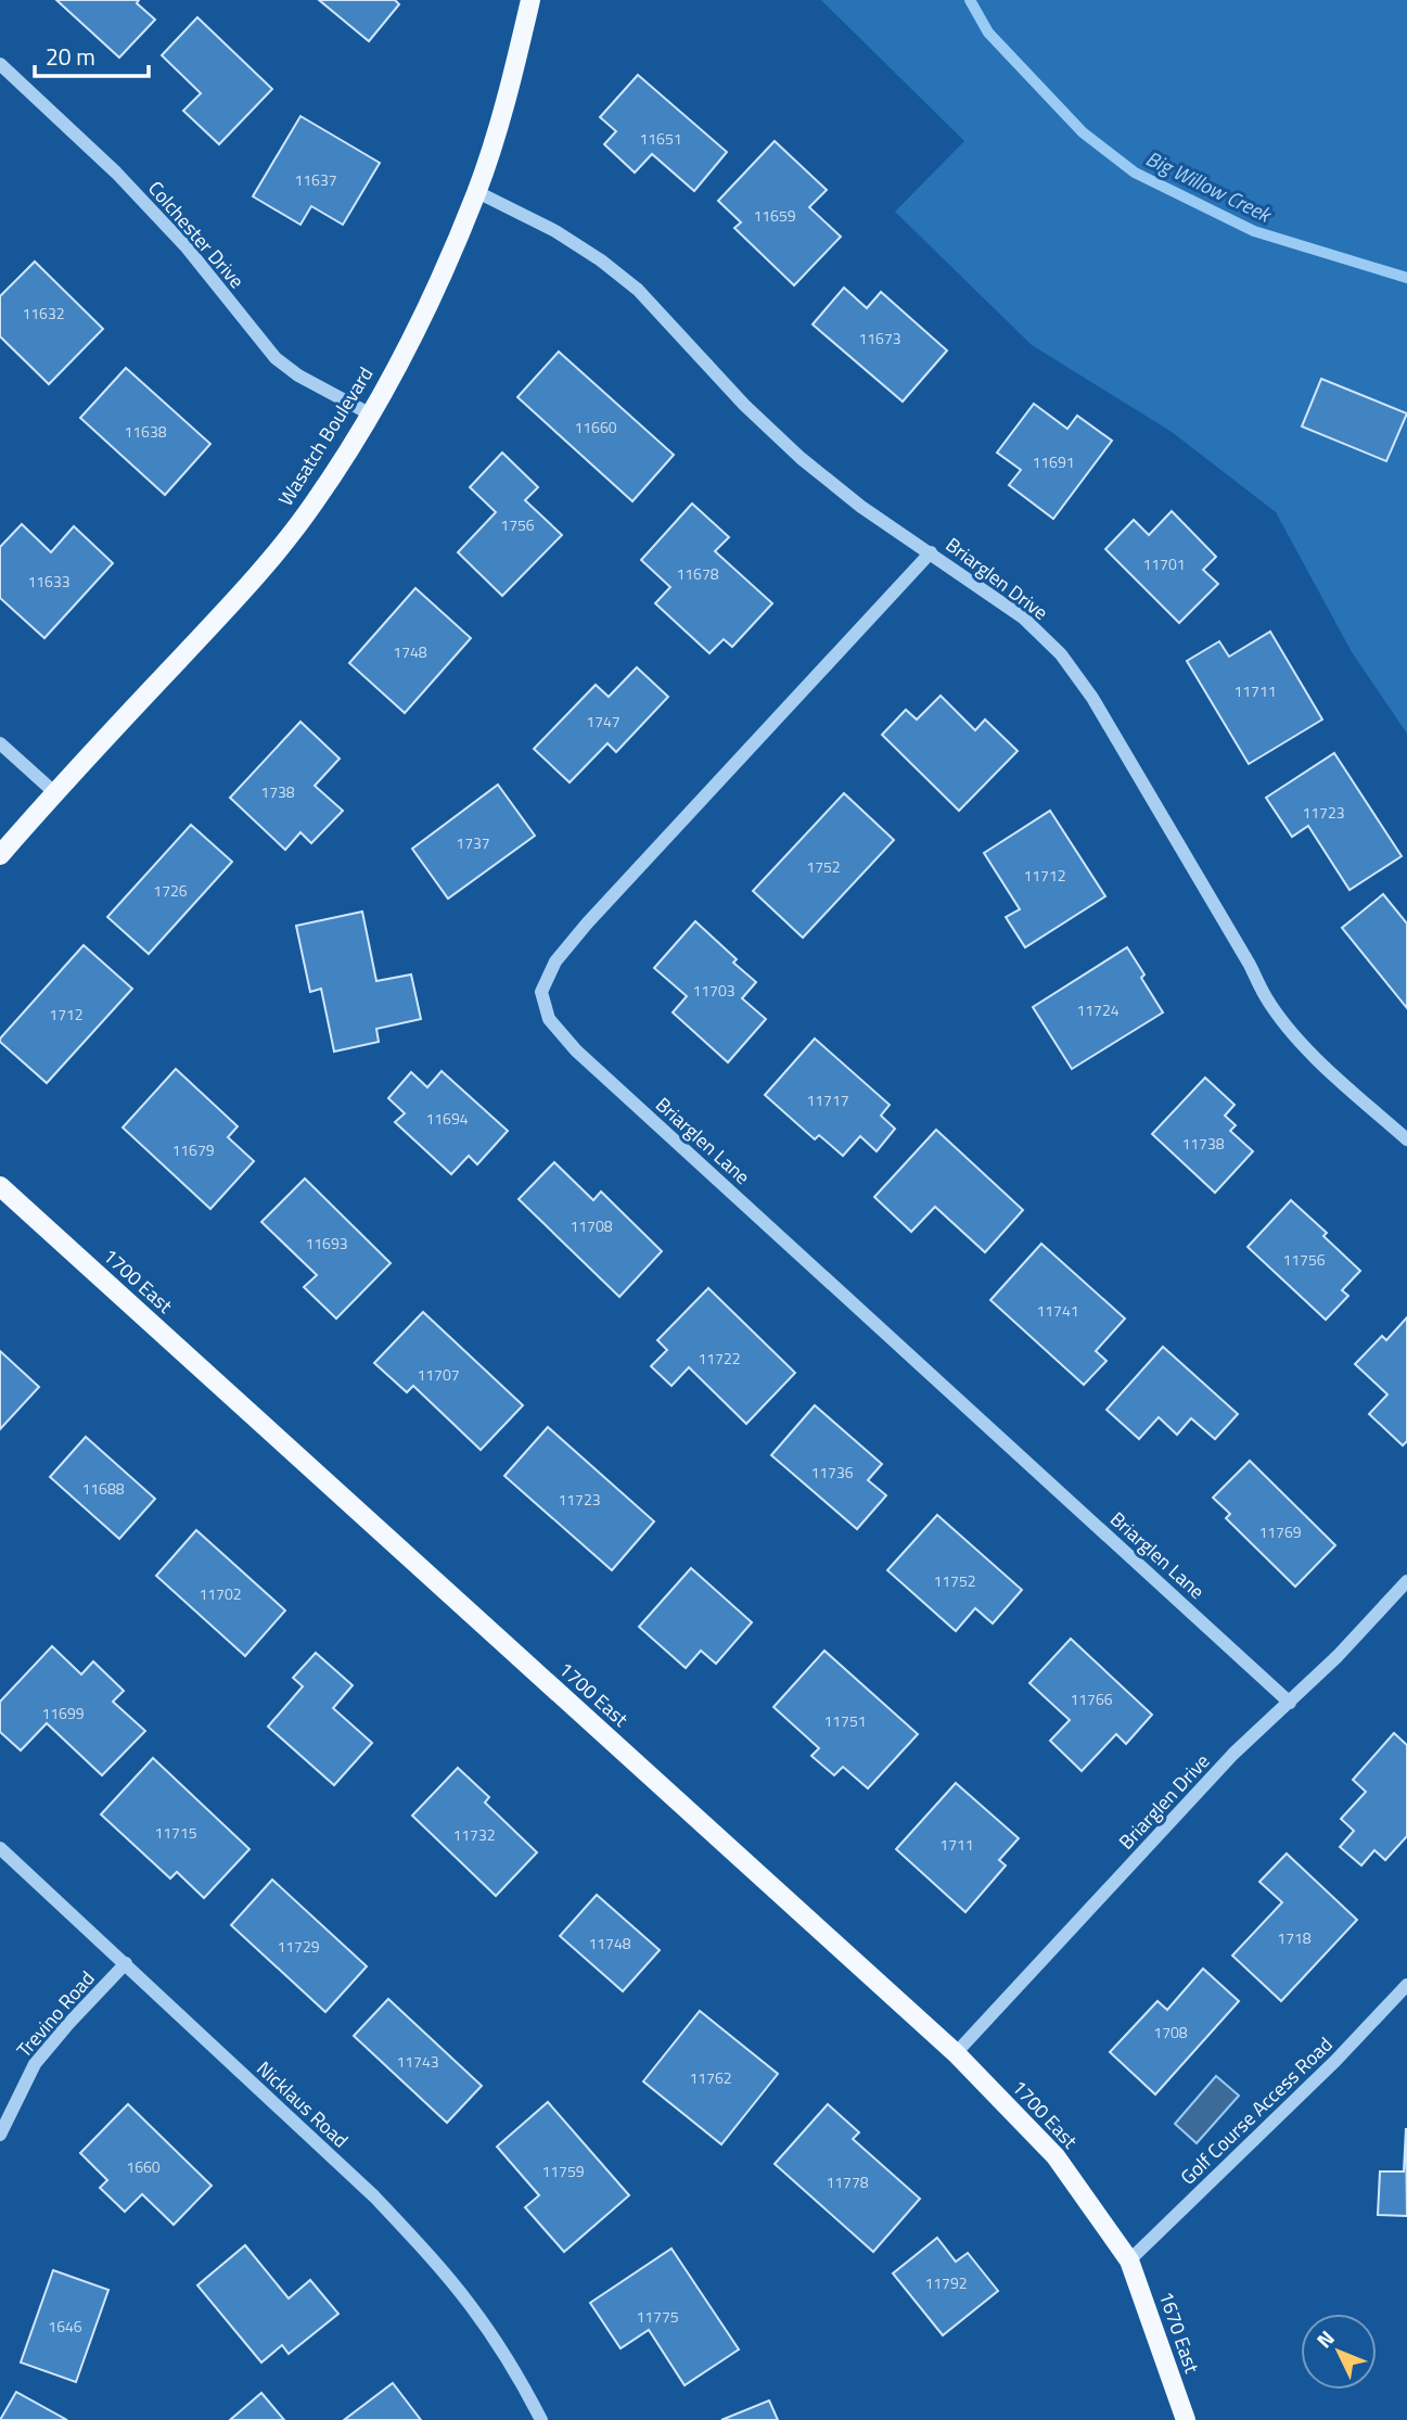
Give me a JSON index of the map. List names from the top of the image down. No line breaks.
{"streets":{"main road":["Wasatch Boulevard","1700 East","1670 East"],"street":["Colchester Drive","Briarglen Drive","Briarglen Lane","Trevino Road","Nicklaus Road","Golf Course Access Road"]},"crossings":[["Colchester Drive","Wasatch Boulevard"],["Wasatch Boulevard","Briarglen Drive"],["Briarglen Drive","Briarglen Lane"],["Briarglen Drive","1700 East"],["1700 East","Golf Course Access Road"],["1700 East","1670 East"],["Trevino Road","Nicklaus Road"],["Golf Course Access Road","1670 East"]],"water":["Big Willow Creek"],"house_numbers":["11651","11637","11659","11632","11673","11660","11638","11691","1756","11701","11678","11633","1748","11711","1747","1738","11723","1737","1752","11712","1726","11703","11724","1712","11717","11694","11738","11679","11708","11693","11756","11741","11722","11707","11736","11688","11723","11769","11752","11702","11766","11699","11751","11715","11732","1711","1718","11748","11729","1708","11743","11762","1660","11759","11778","11792","11775","1646"],"scale_bar":"20 m","north":"top left"}
